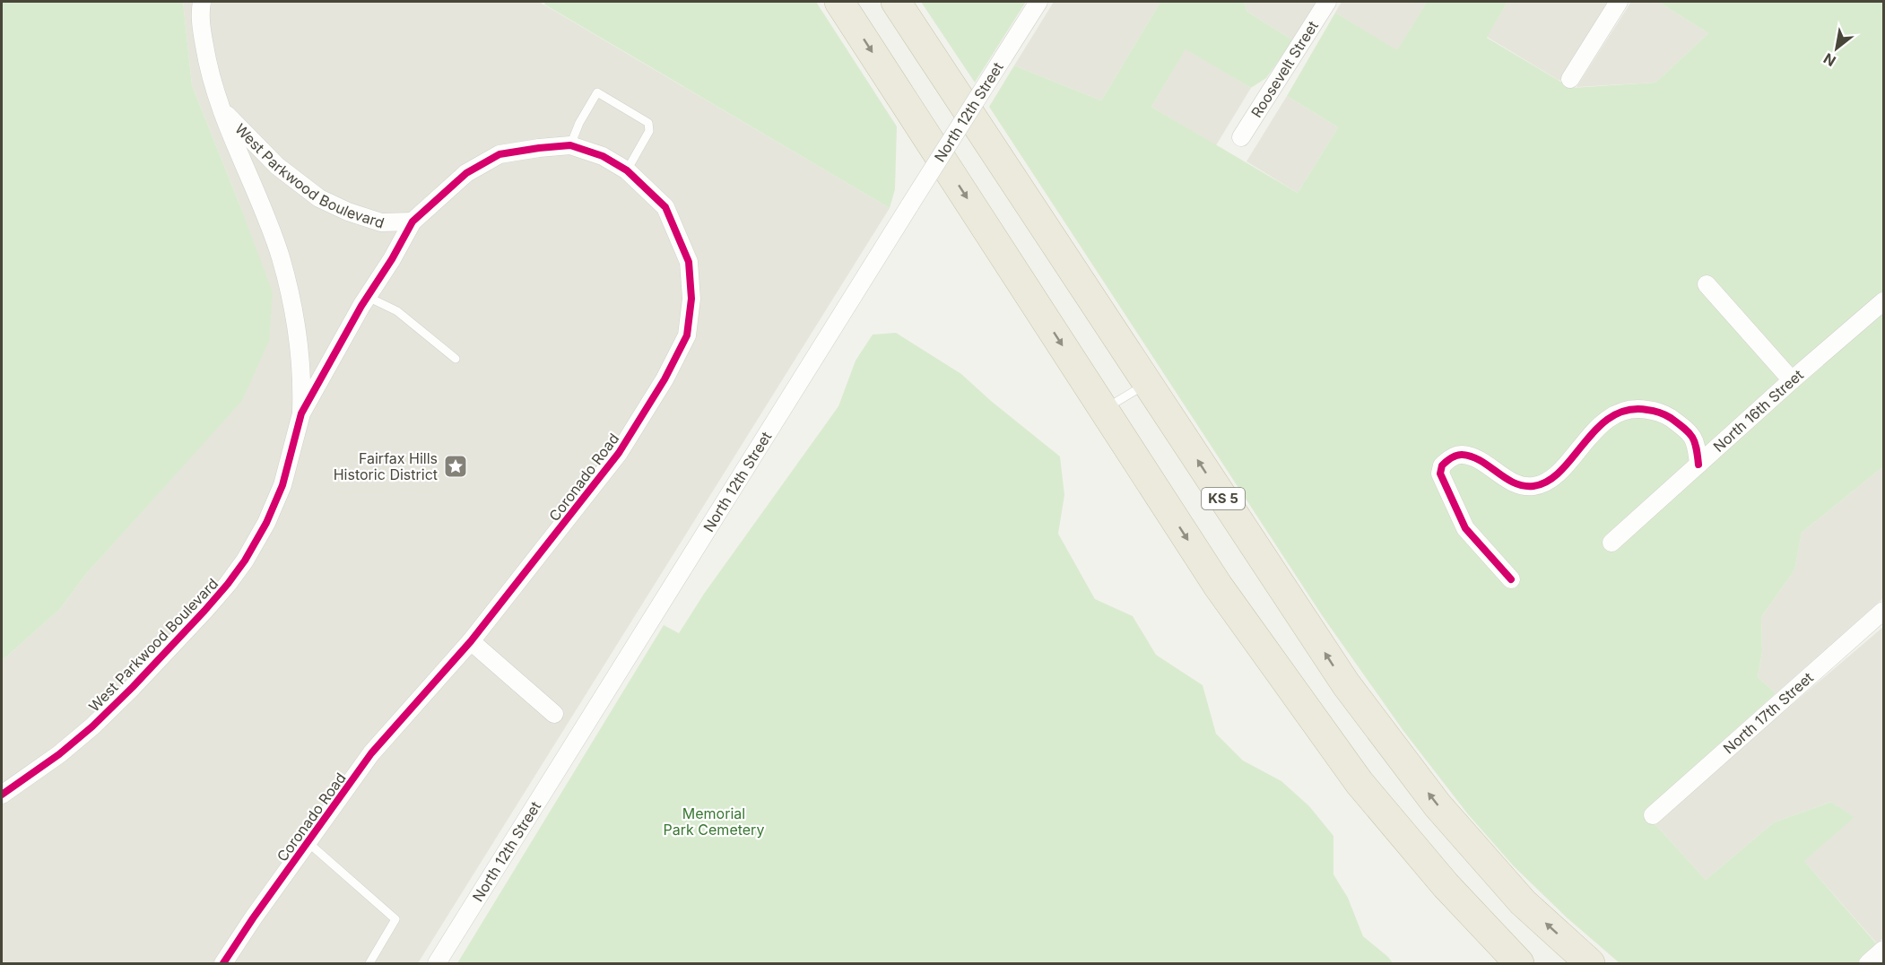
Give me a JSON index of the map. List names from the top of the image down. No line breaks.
{"streets":{"highway":["KS 5"],"street":["Roosevelt Street","North 12th Street","West Parkwood Boulevard","North 16th Street","Coronado Road","North 17th Street"]},"crossings":[["West Parkwood Boulevard","Coronado Road"]],"parks":["Memorial Park Cemetery"],"places":{"place":["Fairfax Hills Historic District"]},"north":"bottom left"}
